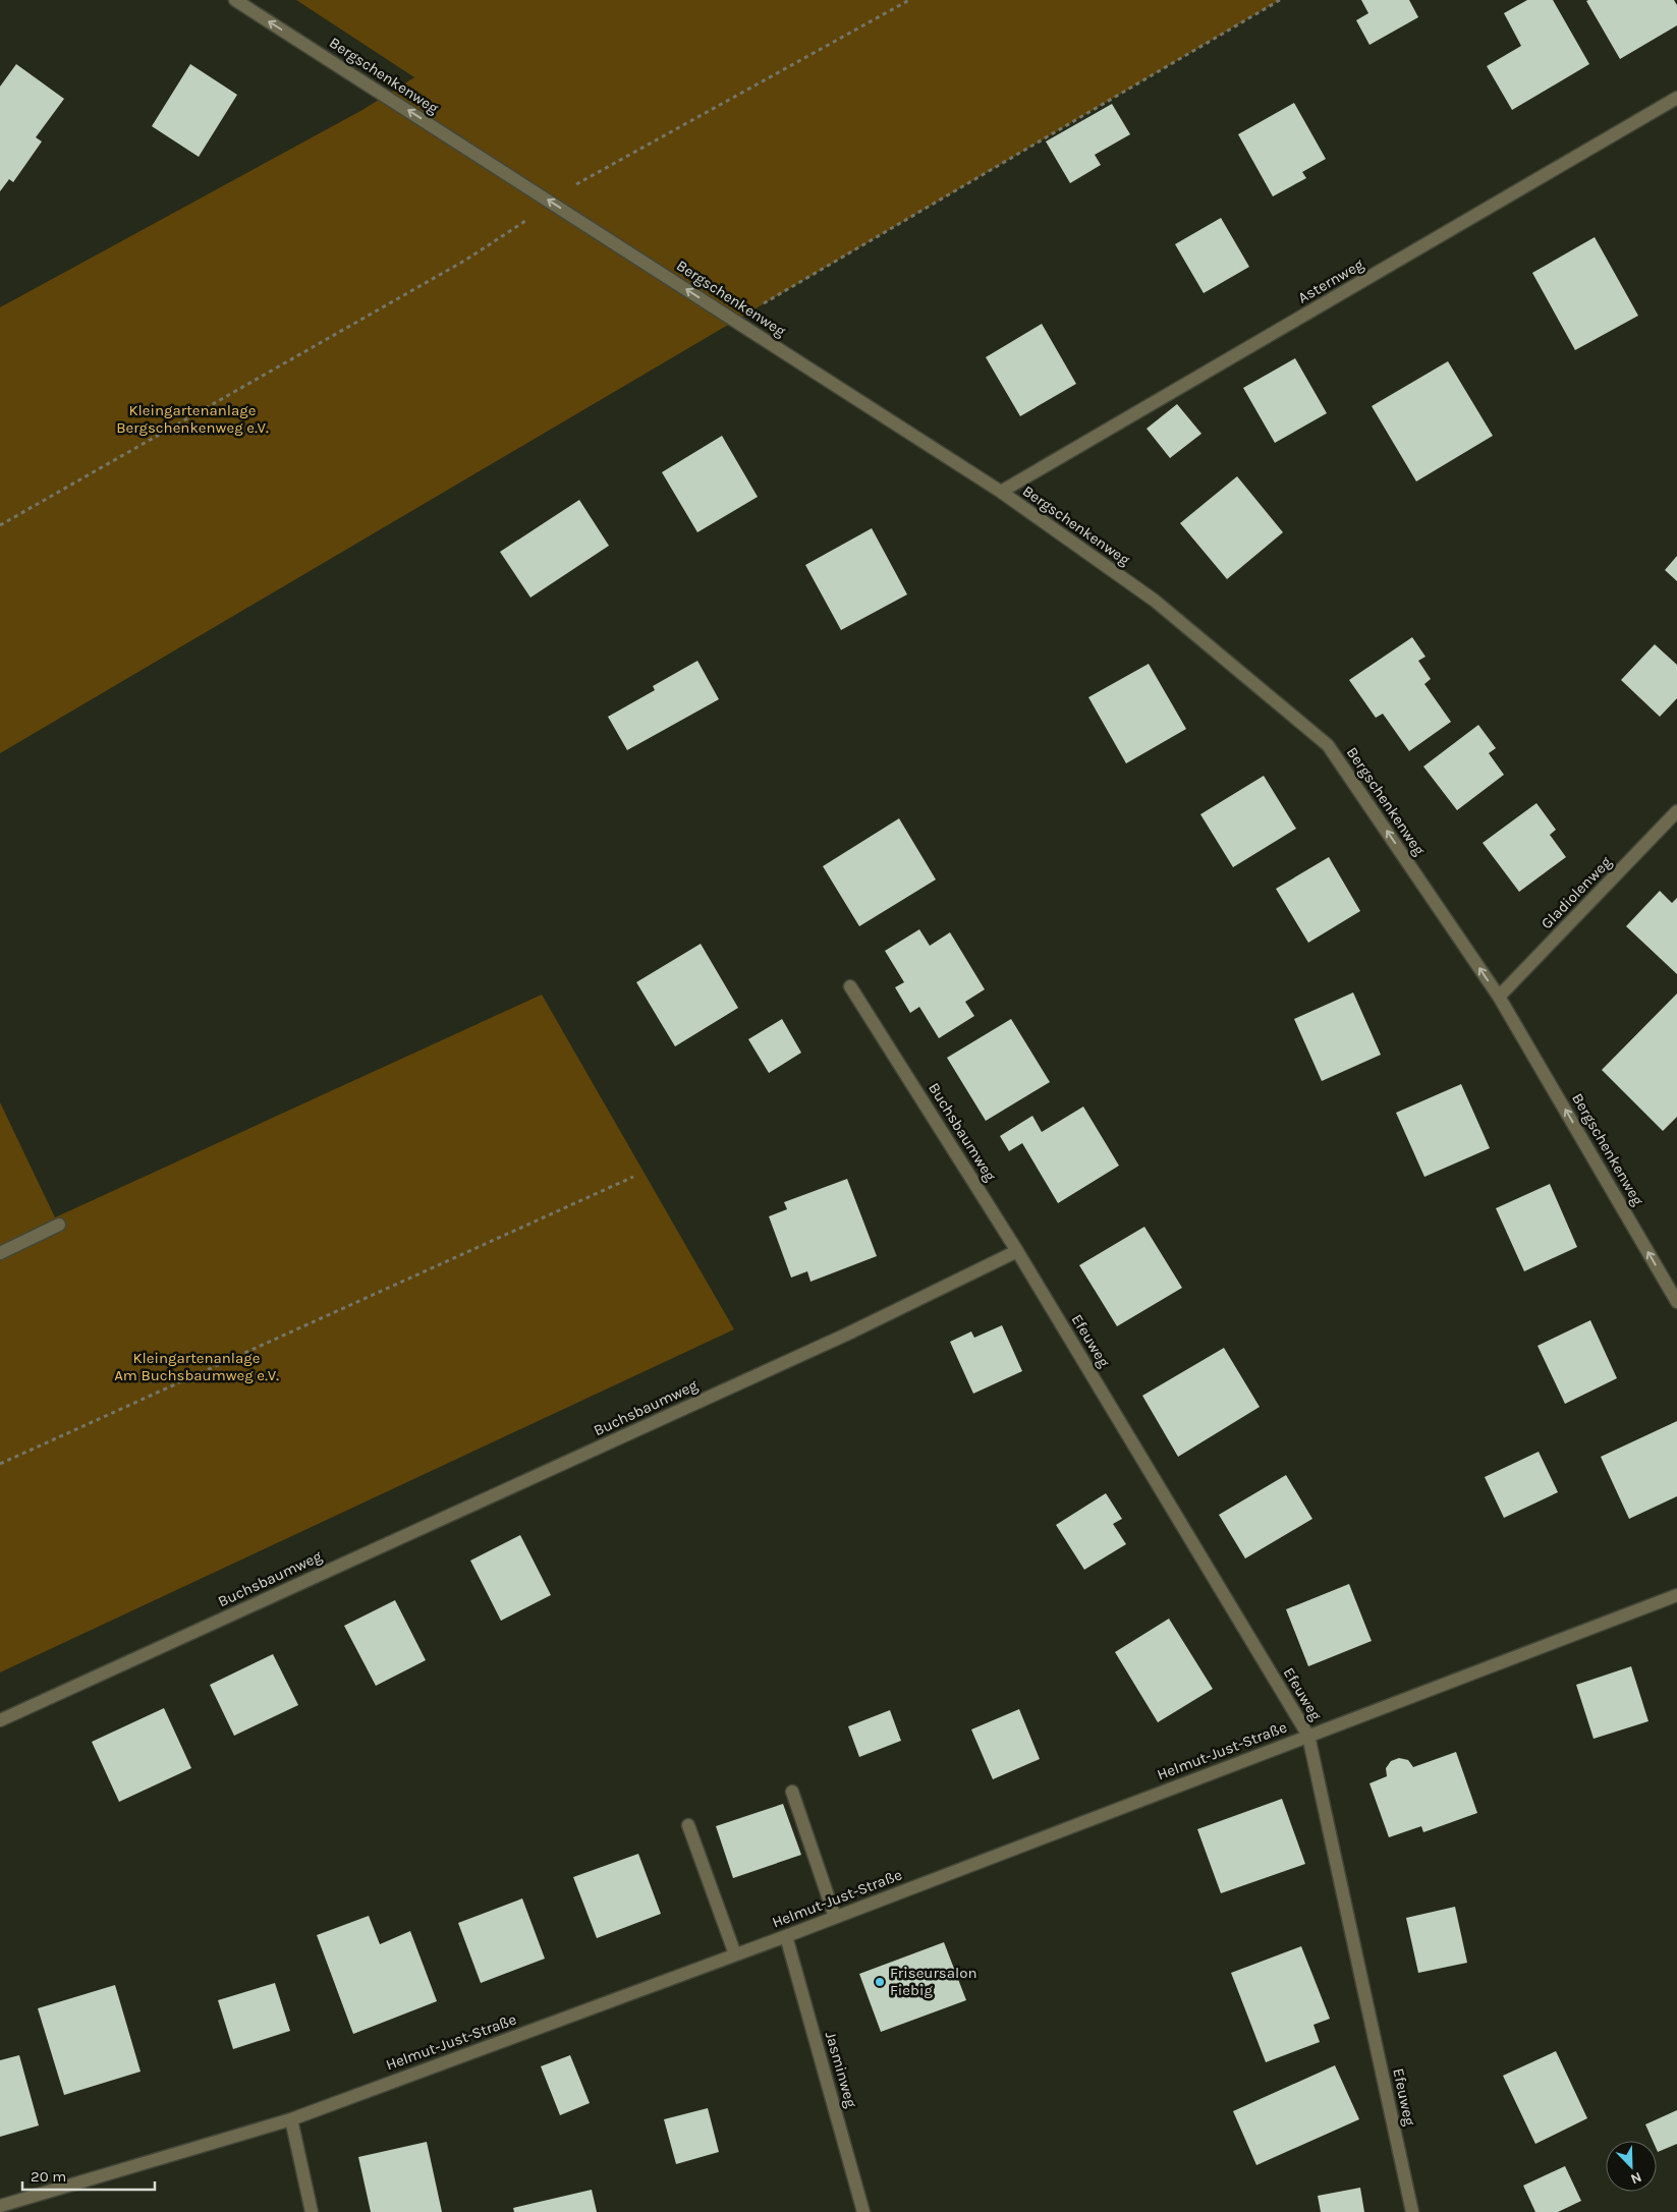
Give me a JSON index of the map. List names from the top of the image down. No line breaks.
{"streets":{"street":["Bergschenkenweg","Asternweg","Gladiolenweg","Buchsbaumweg","Efeuweg","Helmut-Just-Straße","Jasminweg"]},"crossings":[["Bergschenkenweg","Asternweg"],["Bergschenkenweg","Gladiolenweg"],["Buchsbaumweg","Efeuweg"],["Efeuweg","Helmut-Just-Straße"],["Helmut-Just-Straße","Jasminweg"]],"one_way":["Bergschenkenweg"],"parks":["Kleingartenanlage Bergschenkenweg e.V.","Kleingartenanlage Am Buchsbaumweg e.V."],"places":["Friseursalon Fiebig"],"scale_bar":"20 m","north":"bottom right"}
